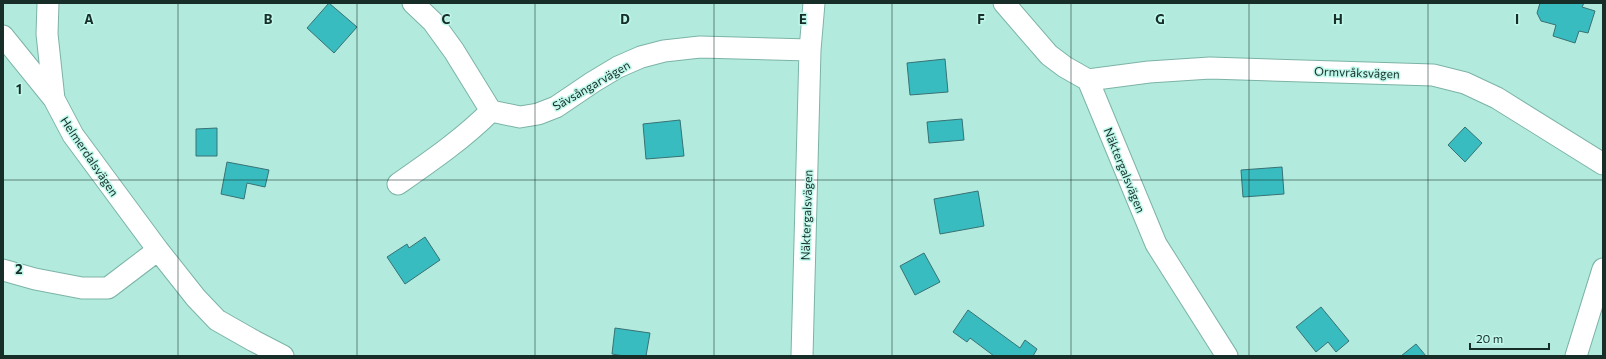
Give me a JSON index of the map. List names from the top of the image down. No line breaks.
{"streets":{"street":["Ormvråksvägen","Sävsångarvägen","Helmerdalsvägen","Näktergalsvägen"]},"crossings":[["Ormvråksvägen","Näktergalsvägen"],["Sävsångarvägen","Näktergalsvägen"]],"scale_bar":"20 m","grid":{"columns":["A","B","C","D","E","F","G","H","I"],"rows":["1","2"]}}
